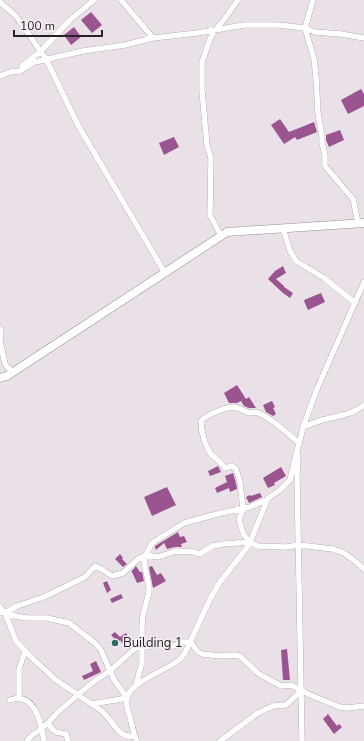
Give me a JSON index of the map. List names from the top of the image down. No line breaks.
{"places":["Building 1"],"scale_bar":"100 m"}
